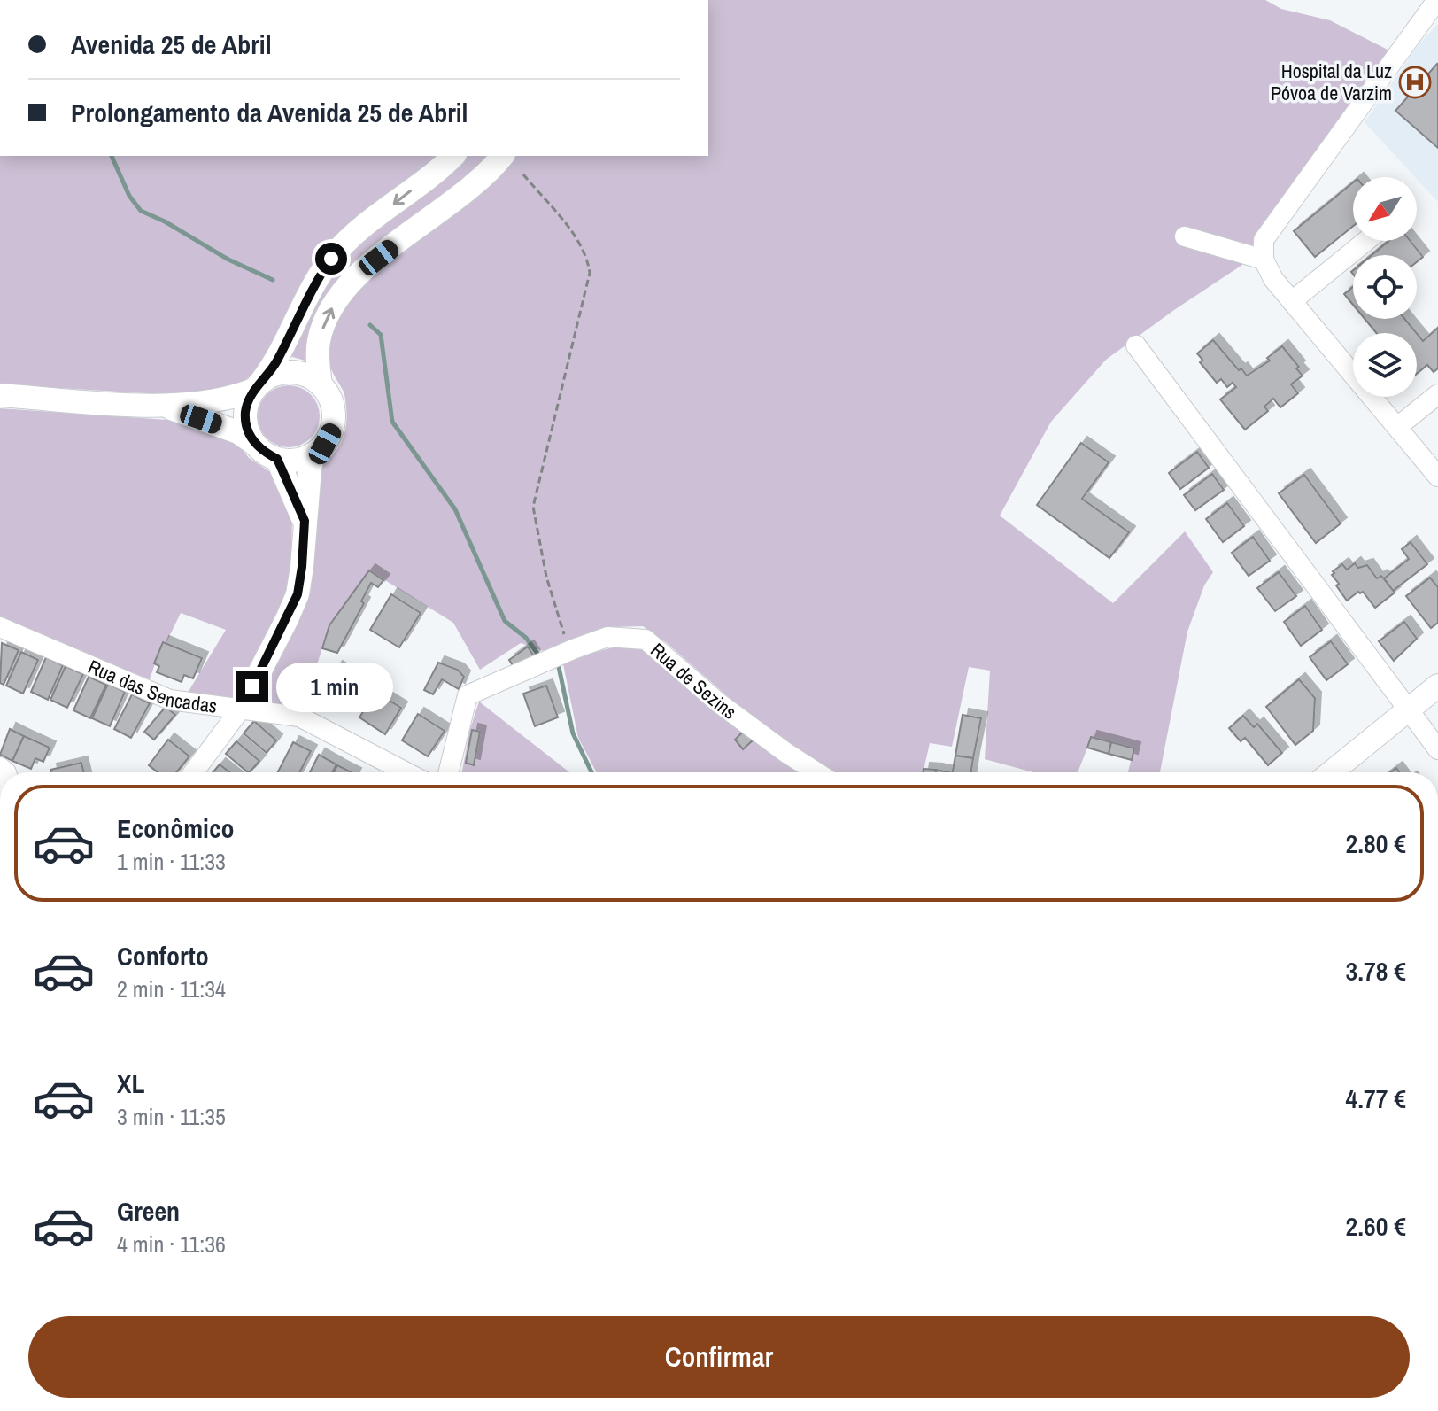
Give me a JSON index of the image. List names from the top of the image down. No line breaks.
{"streets":{"street":["Rua de Sezins","Rua das Sencadas"]},"places":{"hospital":["Hospital da Luz Póvoa de Varzim"]},"north":"bottom left","page":{"banner":["Avenida 25 de Abril","Prolongamento da Avenida 25 de Abril"],"bubble":"1 min","list":[{"name":"Econômico","note":"1 min · 11:33","value":"2.80 €"},{"name":"Conforto","note":"2 min · 11:34","value":"3.78 €"},{"name":"XL","note":"3 min · 11:35","value":"4.77 €"},{"name":"Green","note":"4 min · 11:36","value":"2.60 €"}],"buttons":"Confirmar"}}
